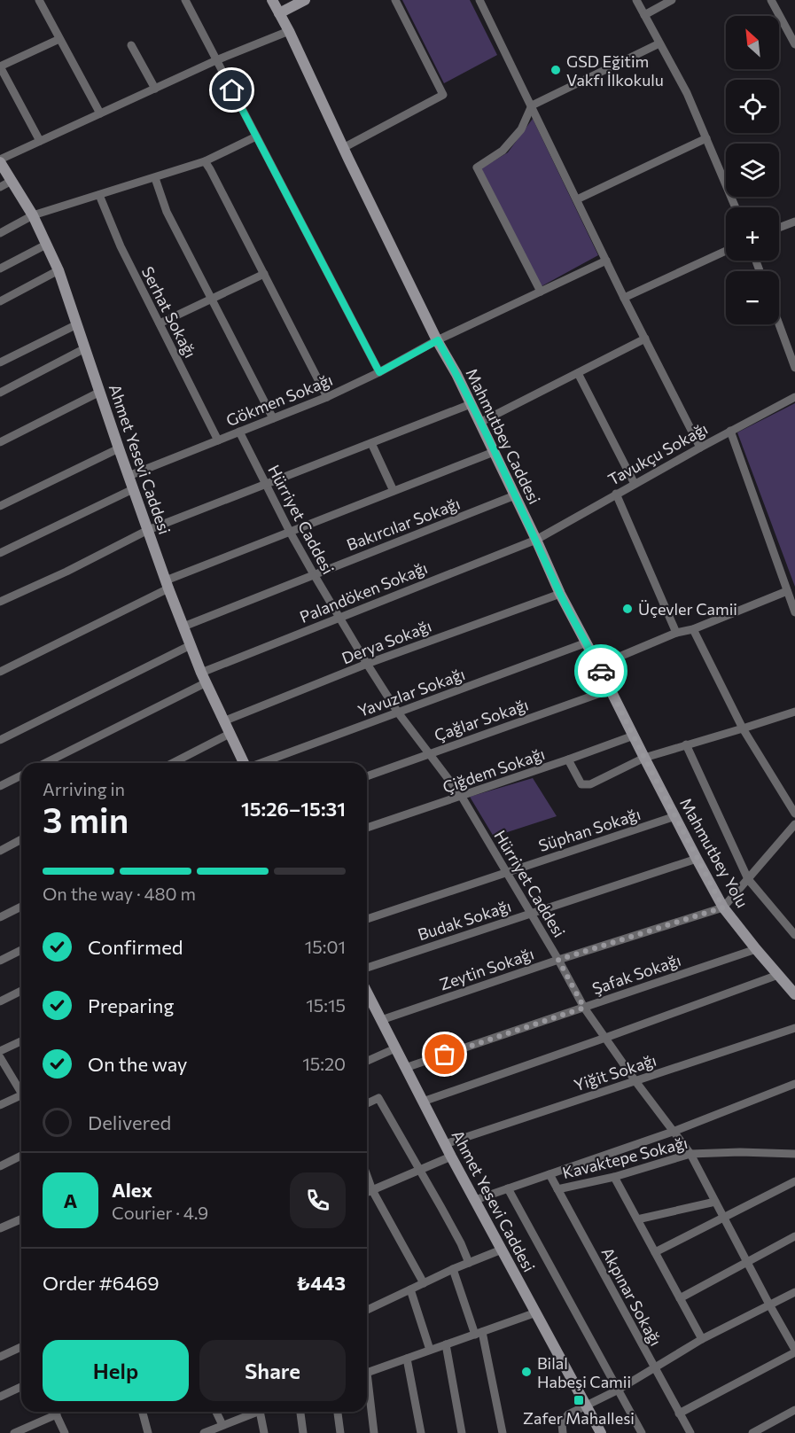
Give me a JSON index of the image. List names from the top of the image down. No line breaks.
{"streets":{"street":["Serhat Sokağı","Gökmen Sokağı","Mahmutbey Caddesi","Tavukçu Sokağı","Ahmet Yesevi Caddesi","Hürriyet Caddesi","Bakırcılar Sokağı","Palandöken Sokağı","Derya Sokağı","Yavuzlar Sokağı","Çağlar Sokağı","Çiğdem Sokağı","Süphan Sokağı","Mahmutbey Yolu","Budak Sokağı","Zeytin Sokağı","Şafak Sokağı","Yiğit Sokağı","Kavaktepe Sokağı","Akpınar Sokağı"]},"crossings":[["Serhat Sokağı","Gökmen Sokağı"],["Gökmen Sokağı","Mahmutbey Caddesi"],["Gökmen Sokağı","Ahmet Yesevi Caddesi"],["Gökmen Sokağı","Hürriyet Caddesi"],["Mahmutbey Caddesi","Tavukçu Sokağı"],["Mahmutbey Caddesi","Bakırcılar Sokağı"],["Mahmutbey Caddesi","Palandöken Sokağı"],["Mahmutbey Caddesi","Derya Sokağı"],["Mahmutbey Caddesi","Yavuzlar Sokağı"],["Mahmutbey Caddesi","Çağlar Sokağı"],["Mahmutbey Caddesi","Çiğdem Sokağı"],["Mahmutbey Caddesi","Mahmutbey Yolu"],["Tavukçu Sokağı","Palandöken Sokağı"],["Ahmet Yesevi Caddesi","Bakırcılar Sokağı"],["Ahmet Yesevi Caddesi","Palandöken Sokağı"],["Ahmet Yesevi Caddesi","Derya Sokağı"],["Ahmet Yesevi Caddesi","Zeytin Sokağı"],["Ahmet Yesevi Caddesi","Şafak Sokağı"],["Ahmet Yesevi Caddesi","Yiğit Sokağı"],["Hürriyet Caddesi","Bakırcılar Sokağı"],["Hürriyet Caddesi","Palandöken Sokağı"],["Hürriyet Caddesi","Derya Sokağı"],["Hürriyet Caddesi","Yavuzlar Sokağı"],["Hürriyet Caddesi","Çağlar Sokağı"],["Hürriyet Caddesi","Çiğdem Sokağı"],["Hürriyet Caddesi","Süphan Sokağı"],["Hürriyet Caddesi","Budak Sokağı"],["Hürriyet Caddesi","Zeytin Sokağı"],["Hürriyet Caddesi","Şafak Sokağı"],["Hürriyet Caddesi","Yiğit Sokağı"],["Hürriyet Caddesi","Kavaktepe Sokağı"],["Süphan Sokağı","Mahmutbey Yolu"],["Mahmutbey Yolu","Budak Sokağı"],["Mahmutbey Yolu","Zeytin Sokağı"],["Mahmutbey Yolu","Şafak Sokağı"],["Kavaktepe Sokağı","Akpınar Sokağı"]],"places":{"other":["GSD Eğitim Vakfı İlkokulu","Üçevler Camii","Bilal Habeşi Camii"],"transit":["Zafer Mahallesi"]},"north":"top left","page":{"map_buttons":["+","−"],"heading":["3 min","Arriving in","15:26–15:31"],"panel":["Alex","Courier · 4.9","Order #6469","₺443"],"bar":"On the way · 480 m","list":[["Confirmed","15:01"],["Preparing","15:15"],["On the way","15:20"],"Delivered"],"round":"A","buttons":["Help","Share"]}}
